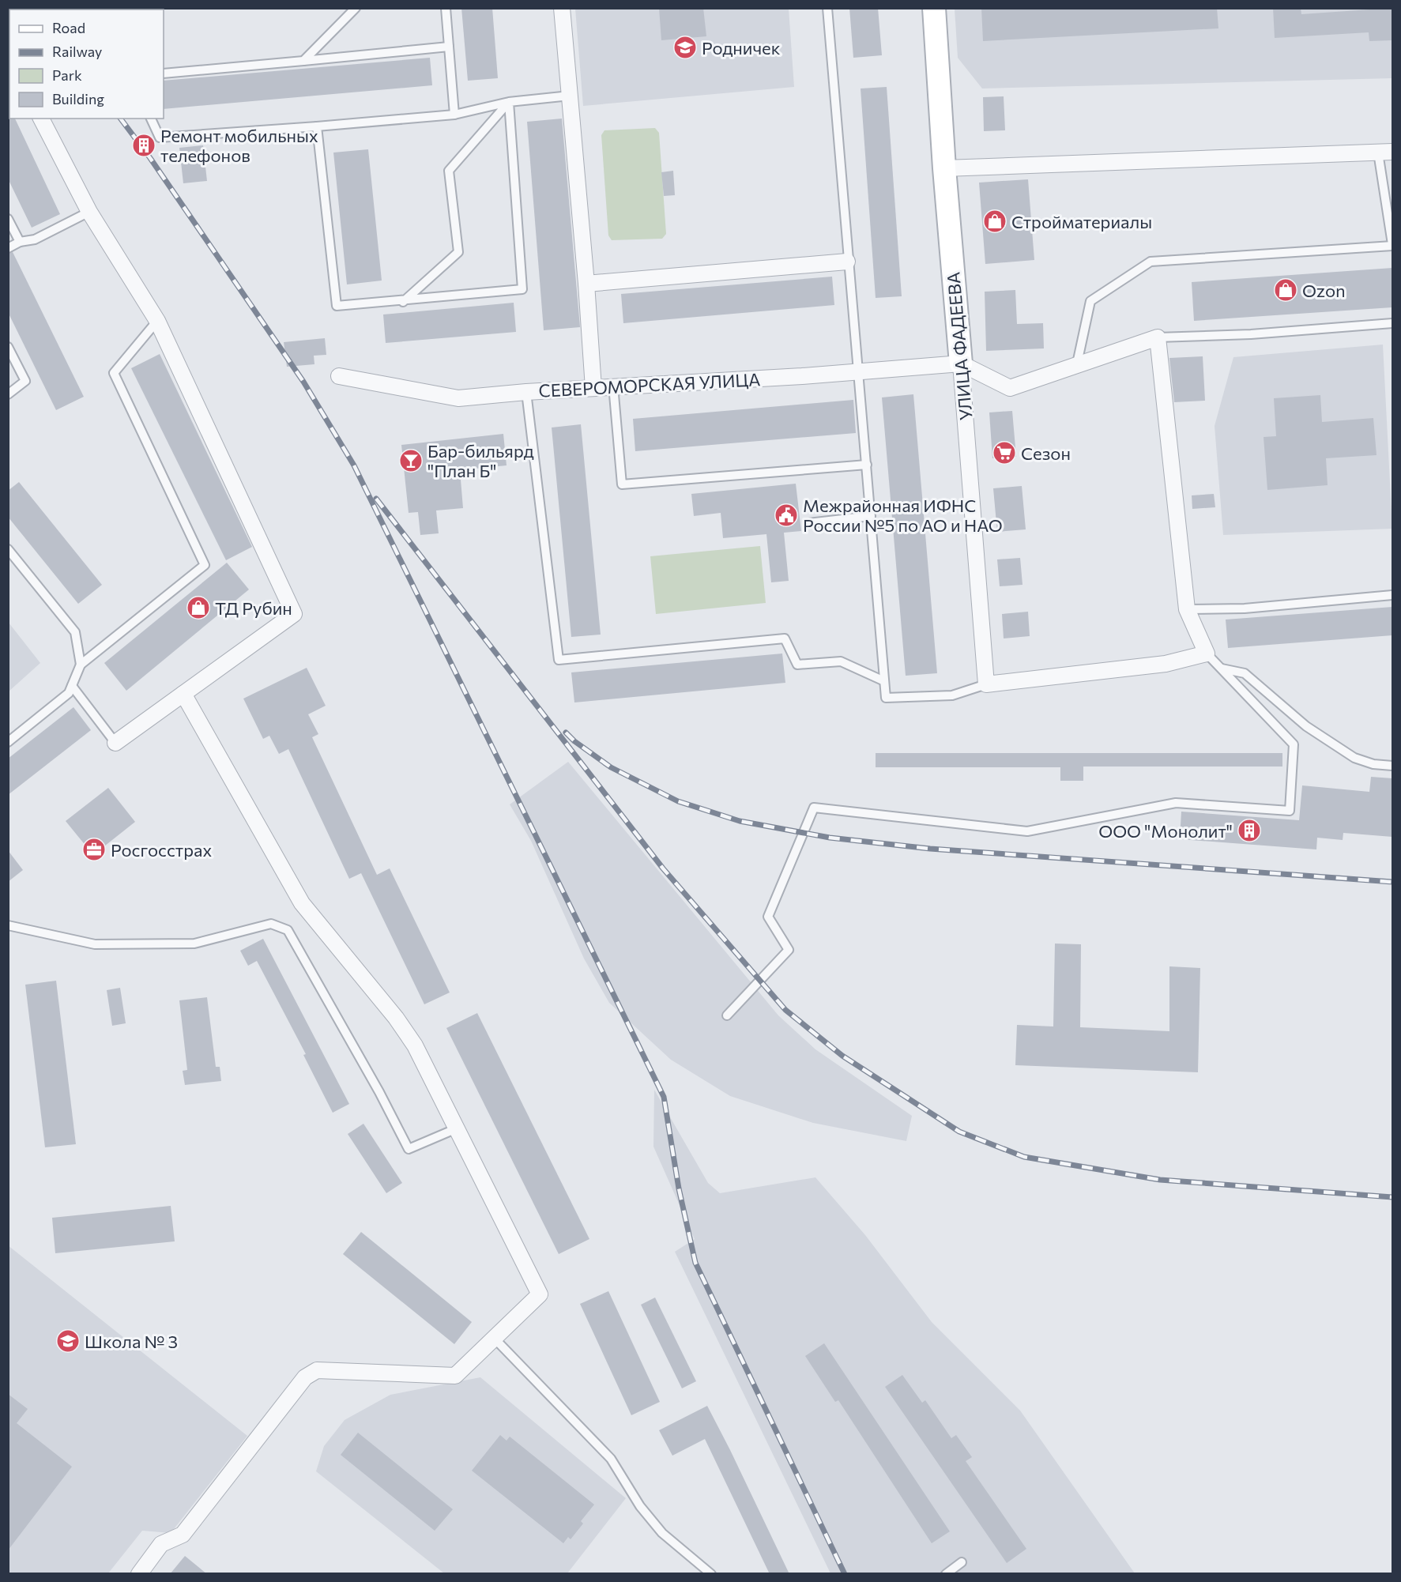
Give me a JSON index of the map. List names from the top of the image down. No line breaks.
{"streets":{"street":["УЛИЦА ФАДЕЕВА","СЕВЕРОМОРСКАЯ УЛИЦА"]},"crossings":[["УЛИЦА ФАДЕЕВА","СЕВЕРОМОРСКАЯ УЛИЦА"]],"places":{"school or university":["Родничек","Школа № 3"],"building":["Ремонт мобильных телефонов","ООО \"Монолит\""],"shop":["Стройматериалы","Ozon","ТД Рубин"],"supermarket":["Сезон"],"bar":["Бар-бильярд \"План Б\""],"public building":["Межрайонная ИФНС России №5 по АО и НАО"],"office":["Росгосстрах"]},"legend":["Road","Railway","Park","Building"]}
